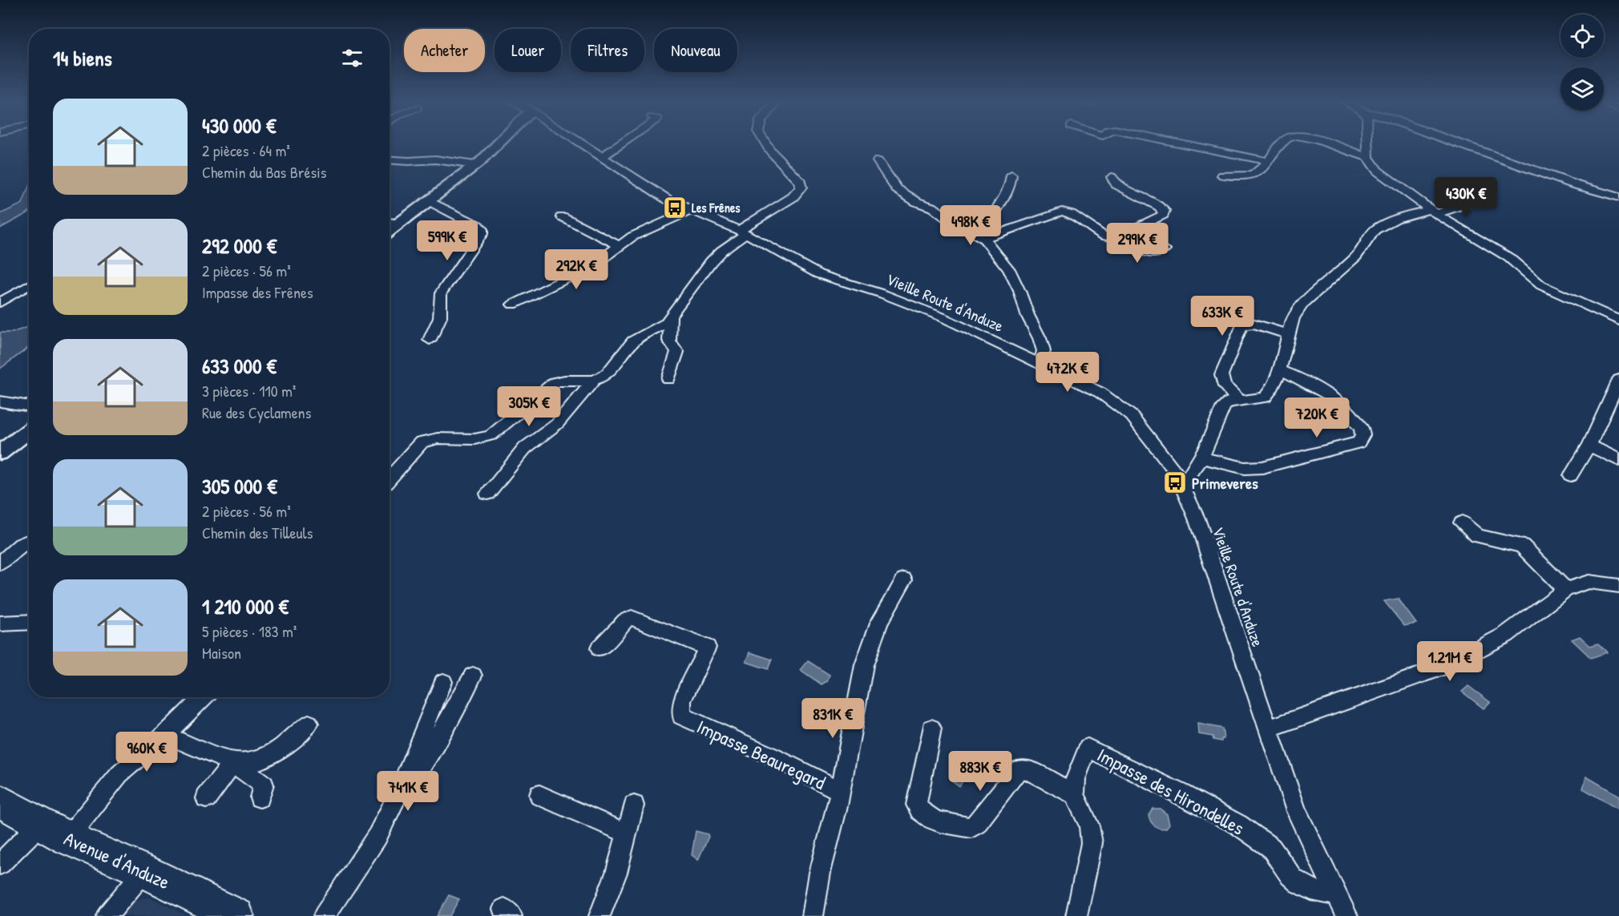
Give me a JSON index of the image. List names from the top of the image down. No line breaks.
{"streets":{"main road":["Avenue d'Anduze"],"street":["Vieille Route d'Anduze","Impasse Beauregard","Impasse des Hirondelles"]},"crossings":[["Vieille Route d'Anduze","Impasse des Hirondelles"]],"places":{"bus stop":["Les Frênes","Primeveres"]},"page":{"chip":["Acheter","Louer","Filtres","Nouveau"],"heading":"14 biens","list":[{"name":"430 000 €","note":"2 pièces · 64 m² · Chemin du Bas Brésis"},{"name":"292 000 €","note":"2 pièces · 56 m² · Impasse des Frênes"},{"name":"633 000 €","note":"3 pièces · 110 m² · Rue des Cyclamens"},{"name":"305 000 €","note":"2 pièces · 56 m² · Chemin des Tilleuls"},{"name":"1 210 000 €","note":"5 pièces · 183 m² · Maison"}],"price":["430K €","498K €","599K €","299K €","292K €","633K €","472K €","305K €","720K €","1.21M €","831K €","960K €","883K €","741K €"]}}
